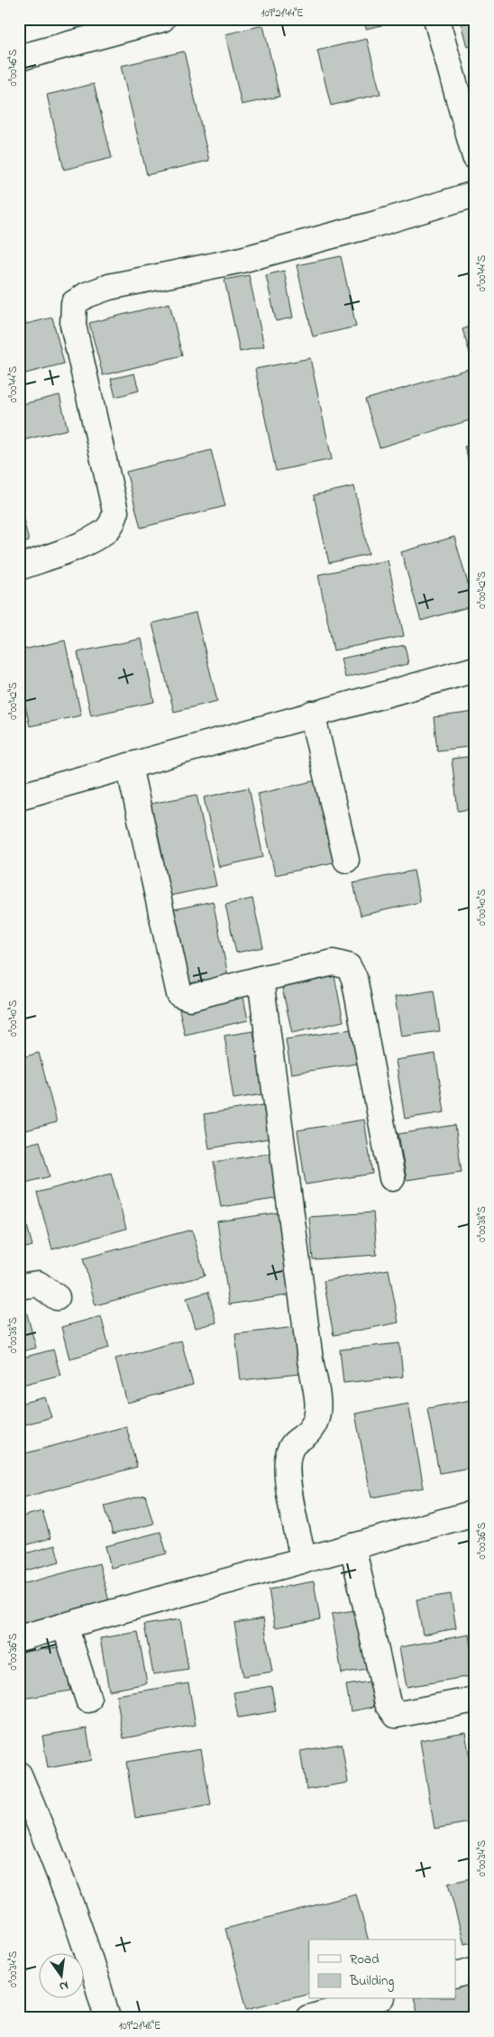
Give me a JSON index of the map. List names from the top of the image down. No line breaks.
{"legend":["Road","Building"],"north":"bottom","coordinates":["109°21'44\"E","0°00'46\"S","0°00'44\"S","0°00'42\"S","0°00'40\"S","0°00'38\"S","0°00'36\"S","0°00'34\"S","109°21'48\"E"]}
